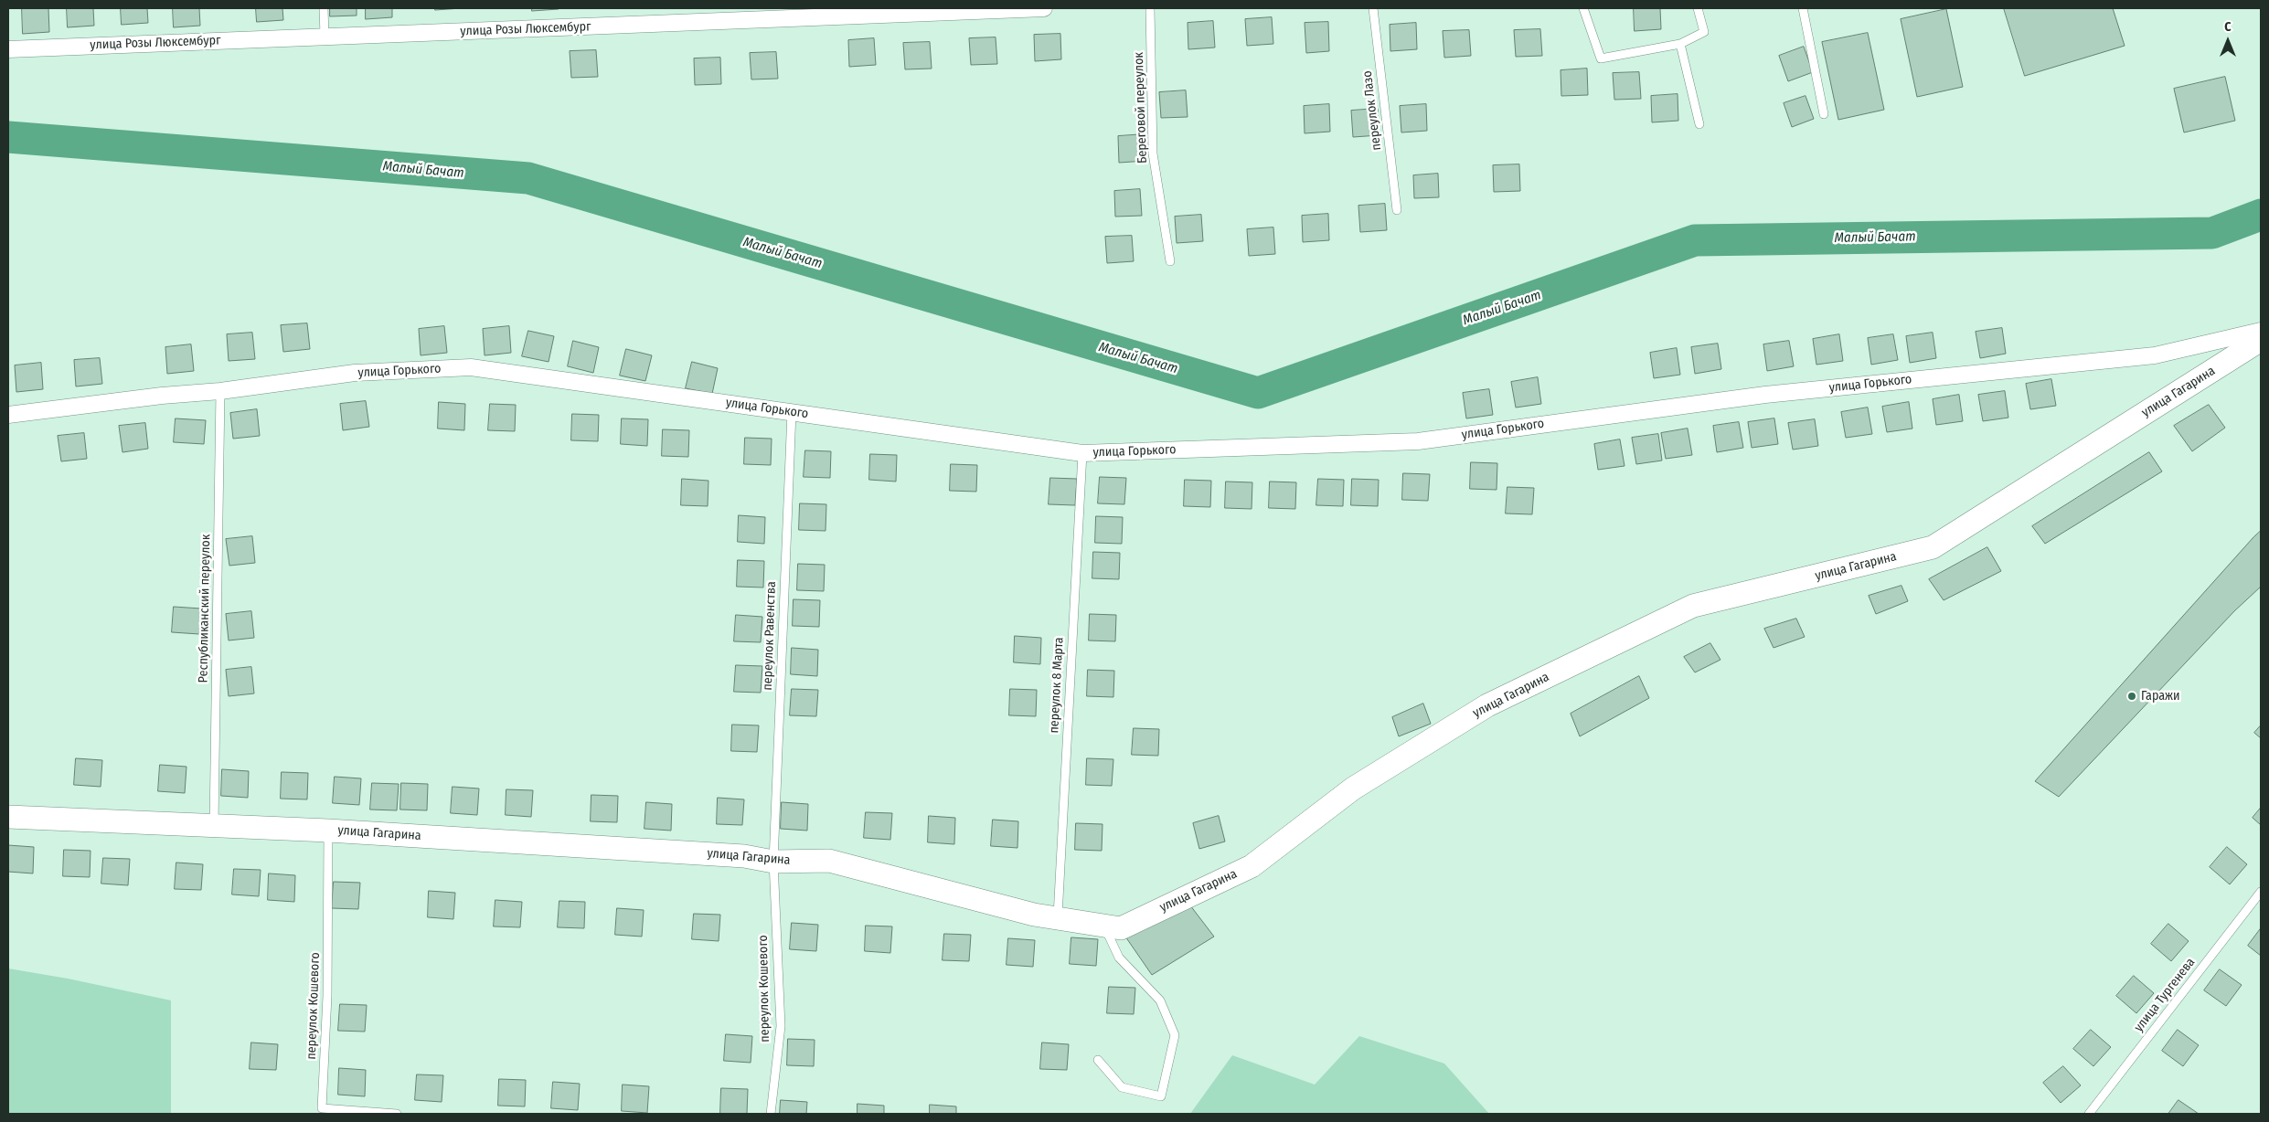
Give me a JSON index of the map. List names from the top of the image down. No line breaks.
{"streets":{"street":["улица Розы Люксембург","улица Горького","улица Гагарина"],"lane":["Береговой переулок","переулок Лазо","Республиканский переулок","переулок Равенства","переулок 8 Марта","переулок Кошевого","улица Тургенева"]},"crossings":[["улица Горького","Республиканский переулок"],["улица Горького","переулок Равенства"],["улица Горького","переулок 8 Марта"],["улица Гагарина","Республиканский переулок"],["улица Гагарина","переулок Равенства"],["улица Гагарина","переулок 8 Марта"],["улица Гагарина","переулок Кошевого"],["переулок Равенства","переулок Кошевого"]],"water":["Малый Бачат"],"places":["Гаражи"],"north":"top"}
